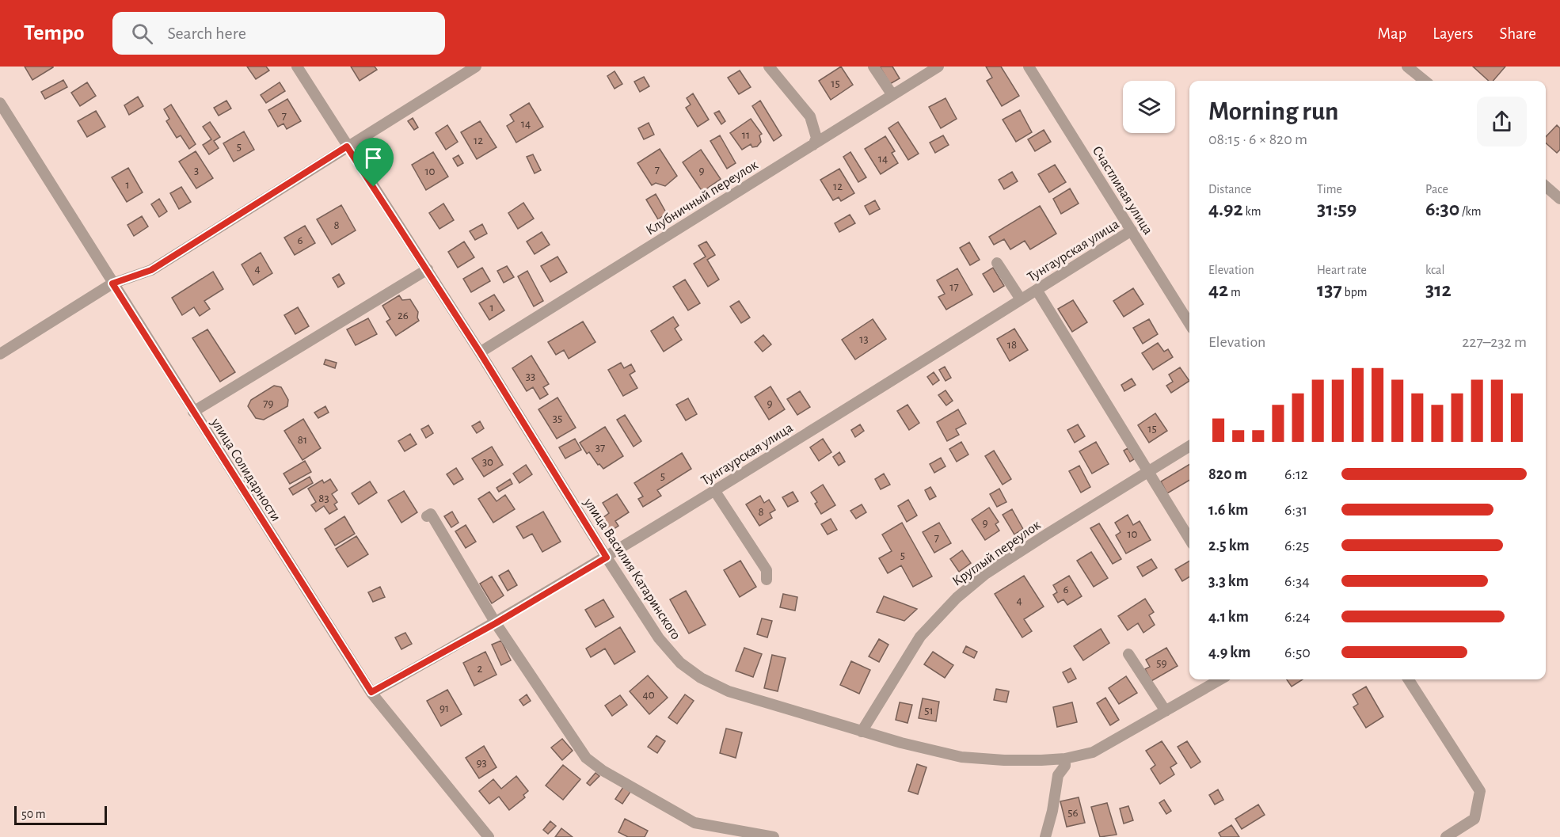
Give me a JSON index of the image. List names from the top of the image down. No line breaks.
{"streets":{"street":["Счастливая улица","Клубничный переулок","Тунгаурская улица","улица Солидарности","Круглый переулок","улица Василия Катаринского"]},"crossings":[["Счастливая улица","Тунгаурская улица"],["Клубничный переулок","улица Василия Катаринского"],["Тунгаурская улица","улица Солидарности"],["Тунгаурская улица","улица Василия Катаринского"],["Круглый переулок","улица Василия Катаринского"]],"house_numbers":["15","7","14","11","12","5","14","7","3","9","10","1","12","8","6","4","17","1","26","13","18","33","79","9","35","15","81","37","30","5","83","8","9","10","7","5","6","4","59","2","40","91","51","93","56"],"scale_bar":"50 m","page":{"header":"Tempo","search":"Search here","nav":["Map","Layers","Share"],"heading":["Morning run","08:15 · 6 × 820 m"],"stats":[["Distance","4.92 km"],["Time","31:59"],["Pace","6:30 /km"],["Elevation","42 m"],["Heart rate","137 bpm"],["kcal","312"]],"chart":["Elevation","227–232 m"],"list":[{"name":"820 m","note":"6:12"},{"name":"1.6 km","note":"6:31"},{"name":"2.5 km","note":"6:25"},{"name":"3.3 km","note":"6:34"},{"name":"4.1 km","note":"6:24"},{"name":"4.9 km","note":"6:50"}],"scale":"50 m"}}
